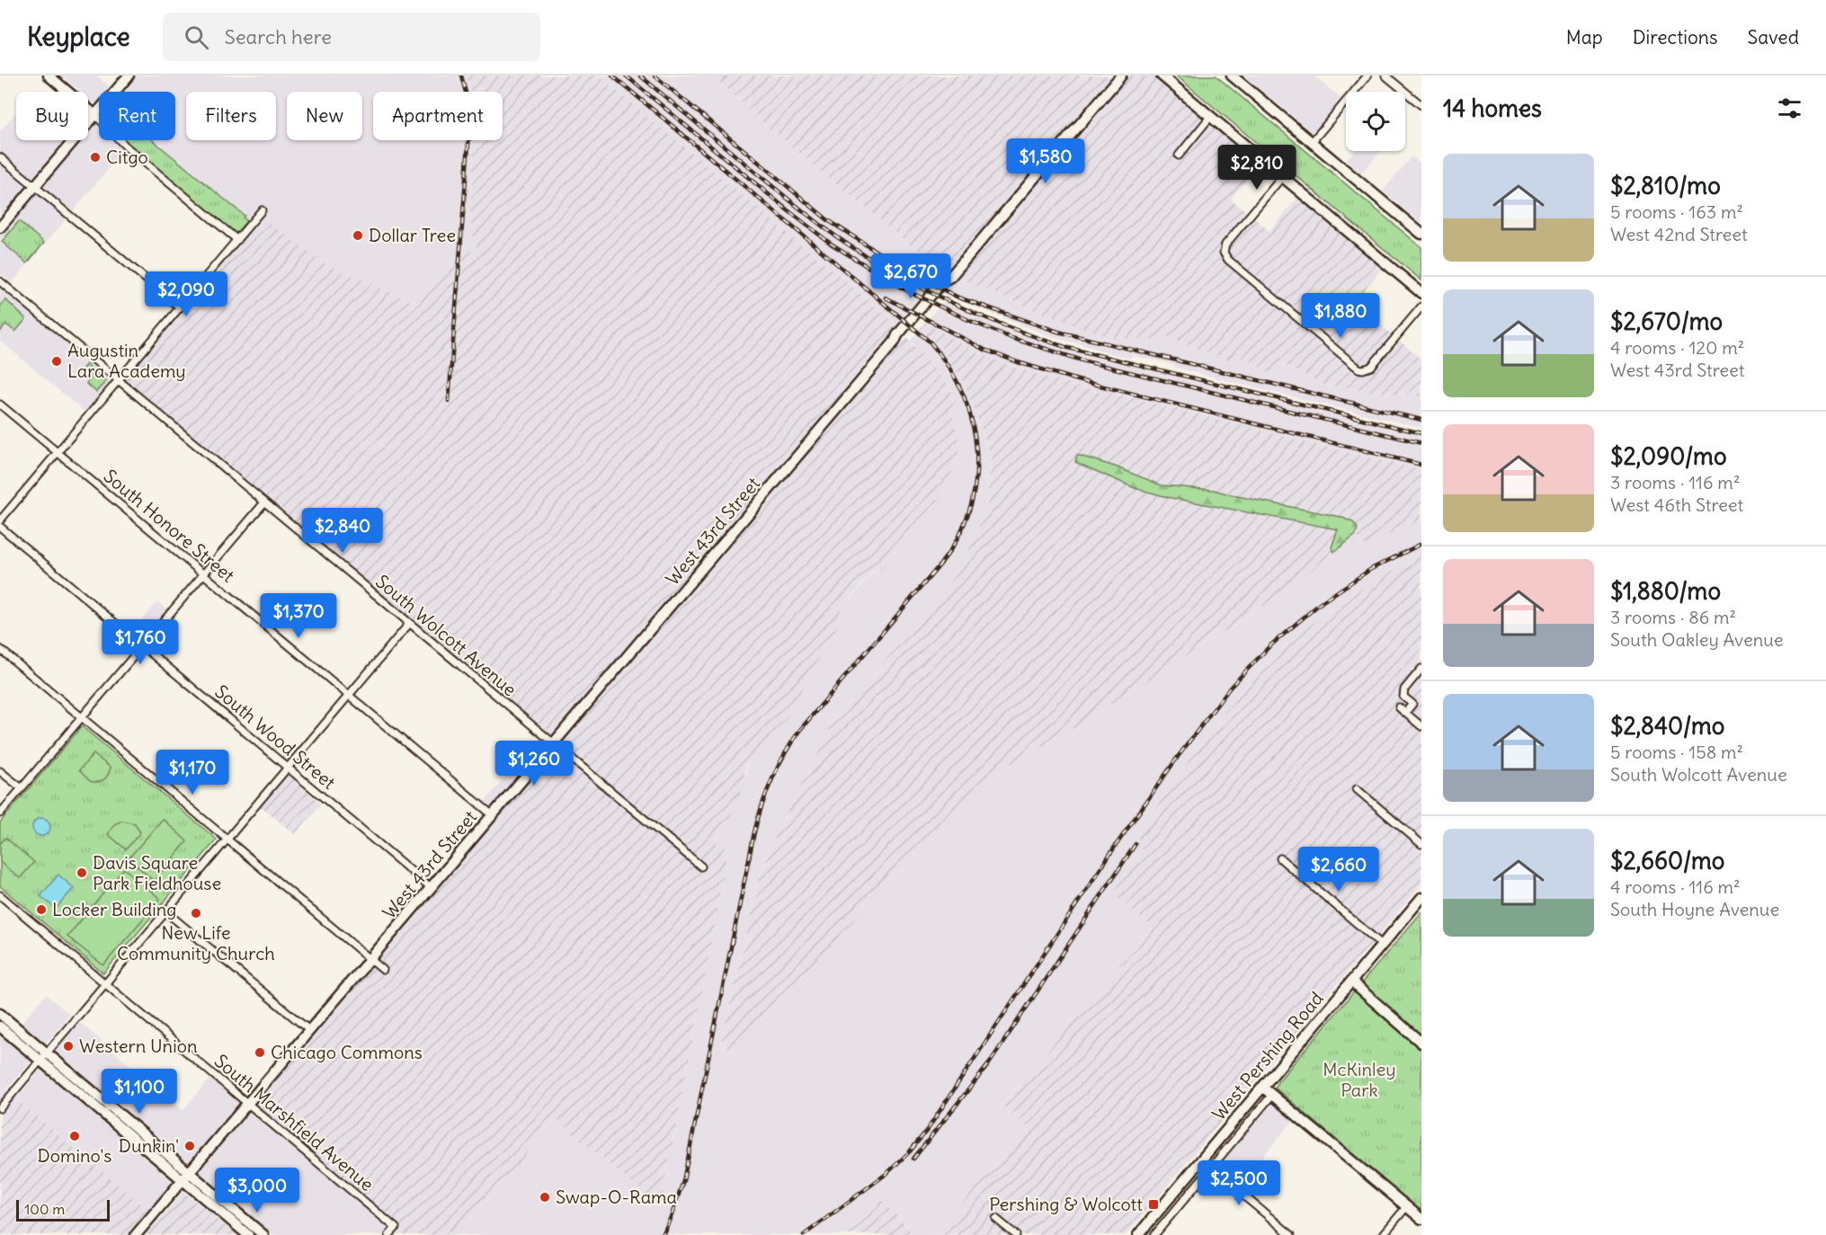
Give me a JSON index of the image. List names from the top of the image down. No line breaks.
{"streets":{"street":["South Honore Street","West 43rd Street","South Wolcott Avenue","South Wood Street","West Pershing Road","South Marshfield Avenue"]},"crossings":[["South Honore Street","West 43rd Street"],["West 43rd Street","South Wolcott Avenue"],["West 43rd Street","South Wood Street"],["West 43rd Street","South Marshfield Avenue"]],"parks":["McKinley Park"],"places":{"other":["Citgo","Dollar Tree","Augustin Lara Academy","Davis Square Park Fieldhouse","Locker Building","New Life Community Church","Western Union","Chicago Commons","Domino's","Dunkin'","Swap-O-Rama"],"transit":["Pershing & Wolcott"]},"scale_bar":"100 m","page":{"header":"Keyplace","search":"Search here","nav":["Map","Directions","Saved"],"heading":"14 homes","chip":["Buy","Rent","Filters","New","Apartment"],"price":["$1,580","$2,810","$2,670","$2,090","$1,880","$2,840","$1,370","$1,760","$1,260","$1,170","$2,660","$1,100","$2,500","$3,000"],"list":[{"name":"$2,810/mo","note":"5 rooms · 163 m² · West 42nd Street"},{"name":"$2,670/mo","note":"4 rooms · 120 m² · West 43rd Street"},{"name":"$2,090/mo","note":"3 rooms · 116 m² · West 46th Street"},{"name":"$1,880/mo","note":"3 rooms · 86 m² · South Oakley Avenue"},{"name":"$2,840/mo","note":"5 rooms · 158 m² · South Wolcott Avenue"},{"name":"$2,660/mo","note":"4 rooms · 116 m² · South Hoyne Avenue"}],"scale":"100 m"}}
